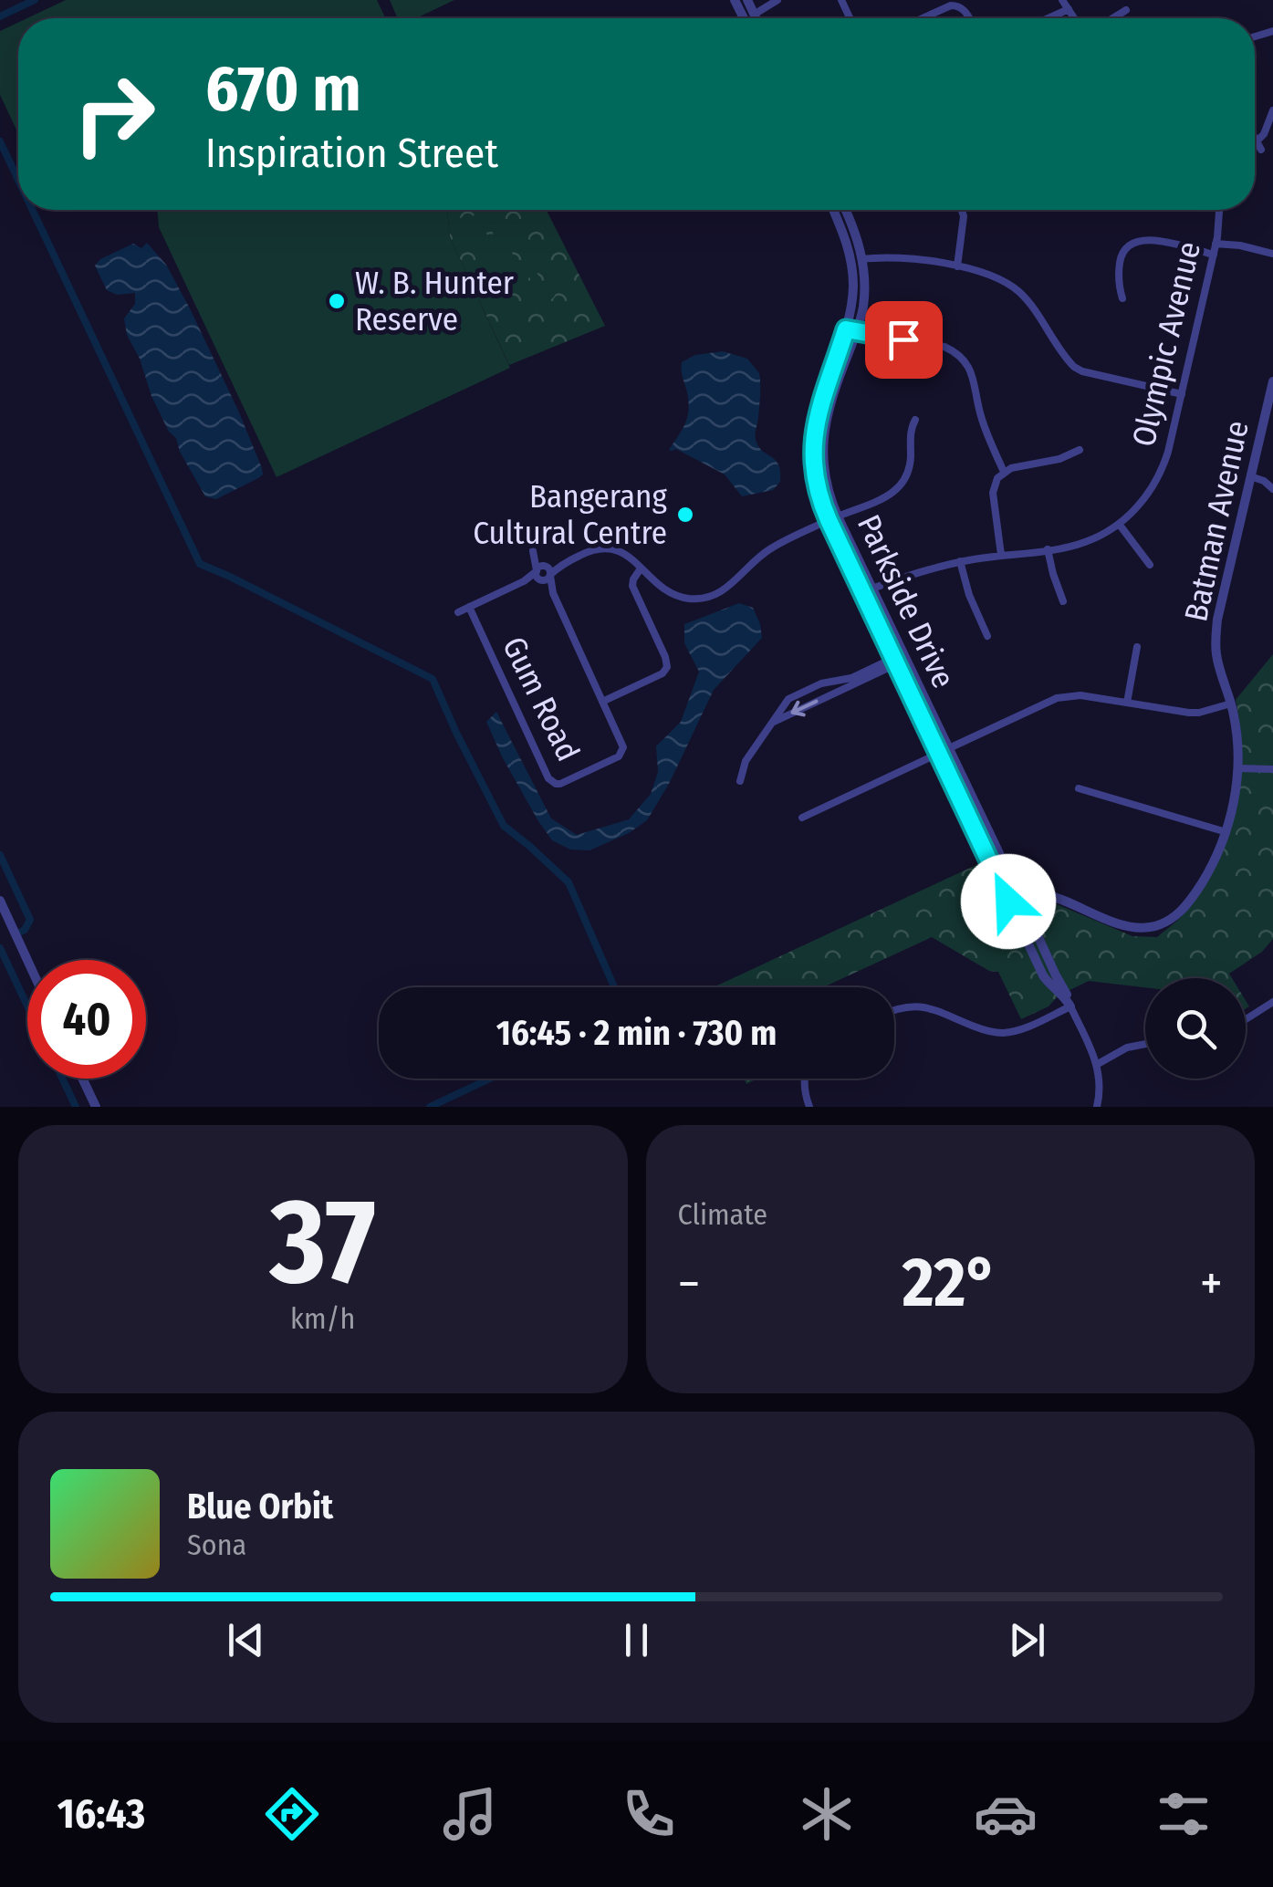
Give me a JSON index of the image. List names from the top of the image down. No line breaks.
{"streets":{"street":["Olympic Avenue","Batman Avenue","Parkside Drive","Gum Road"]},"crossings":[["Olympic Avenue","Parkside Drive"],["Batman Avenue","Parkside Drive"]],"places":["W. B. Hunter Reserve","Bangerang Cultural Centre"],"page":{"turn":["670 m","Inspiration Street"],"limit":"40","trip":"16:45 · 2 min · 730 m","tile":[["37","km/h"],"Climate"],"heat":["−","22°","+"],"song":["Blue Orbit","Sona"],"tabs":"16:43"}}
